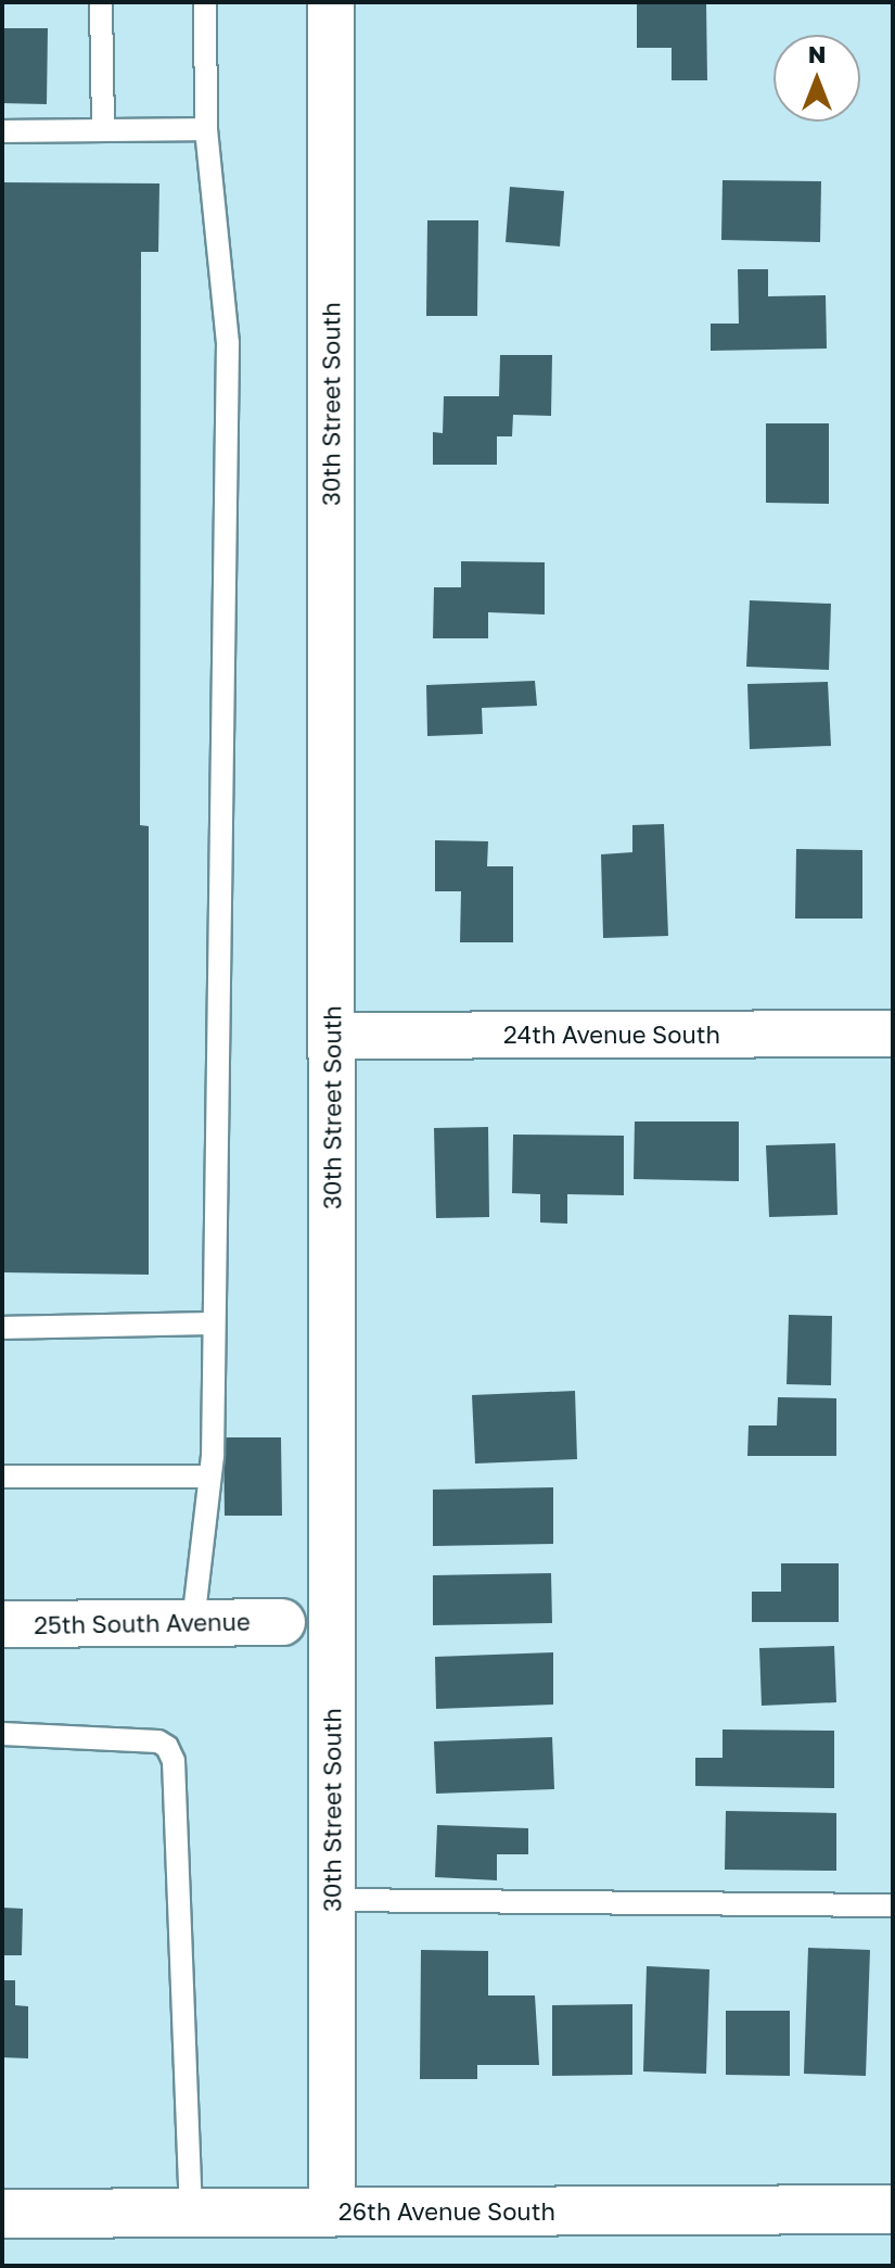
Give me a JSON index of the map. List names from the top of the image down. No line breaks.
{"streets":{"street":["30th Street South","24th Avenue South","25th South Avenue","26th Avenue South"]},"crossings":[["30th Street South","24th Avenue South"],["30th Street South","26th Avenue South"]],"north":"top"}
